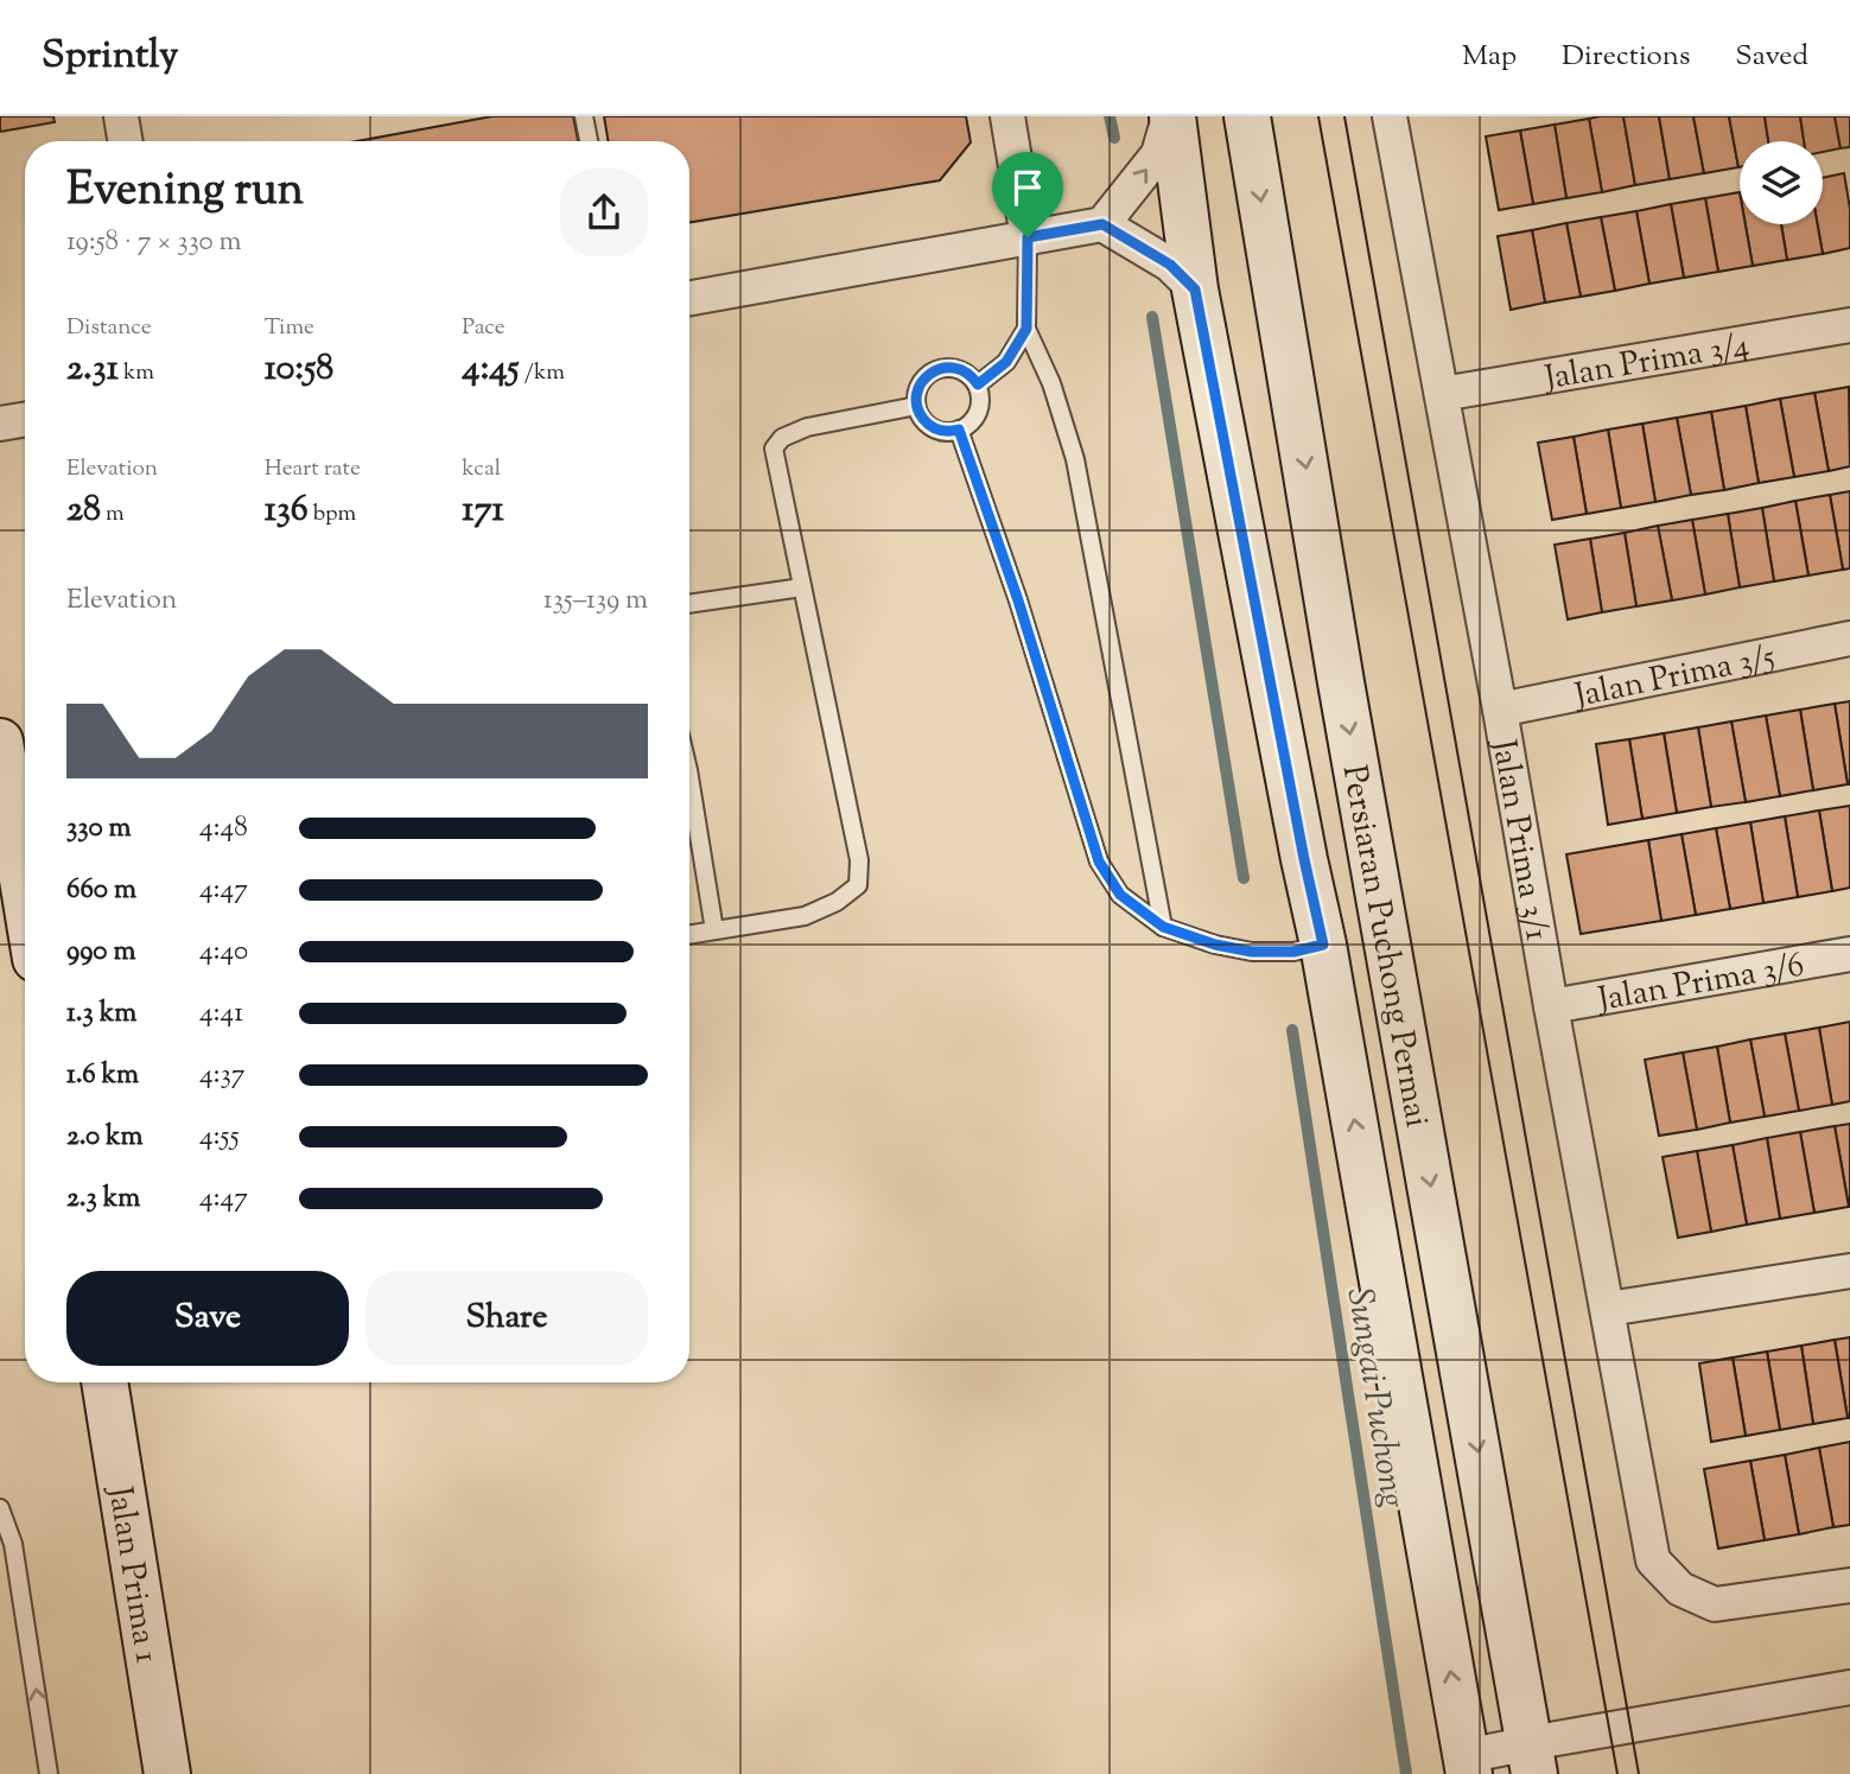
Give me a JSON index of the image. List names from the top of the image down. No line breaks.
{"streets":{"main road":["Persiaran Puchong Permai","Jalan Prima 1"],"street":["Jalan Prima 3/4","Jalan Prima 3/5","Jalan Prima 3/1","Jalan Prima 3/6"]},"crossings":[["Jalan Prima 3/4","Jalan Prima 3/1"],["Jalan Prima 3/5","Jalan Prima 3/1"],["Jalan Prima 3/1","Jalan Prima 3/6"]],"water":["Sungai Puchong"],"page":{"header":"Sprintly","nav":["Map","Directions","Saved"],"heading":["Evening run","19:58 · 7 × 330 m"],"stats":[["Distance","2.31 km"],["Time","10:58"],["Pace","4:45 /km"],["Elevation","28 m"],["Heart rate","136 bpm"],["kcal","171"]],"chart":["Elevation","135–139 m"],"list":[{"name":"330 m","note":"4:48"},{"name":"660 m","note":"4:47"},{"name":"990 m","note":"4:40"},{"name":"1.3 km","note":"4:41"},{"name":"1.6 km","note":"4:37"},{"name":"2.0 km","note":"4:55"},{"name":"2.3 km","note":"4:47"}],"buttons":["Save","Share"]}}
